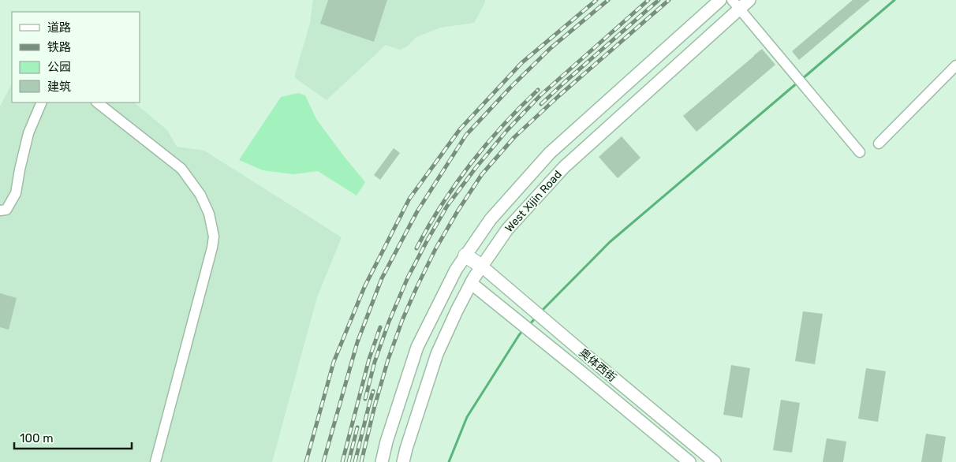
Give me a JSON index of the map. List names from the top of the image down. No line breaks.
{"streets":{"main road":["West Xijin Road","奥体西街"]},"crossings":[["West Xijin Road","奥体西街"]],"legend":["道路","铁路","公园","建筑"],"scale_bar":"100 m"}
